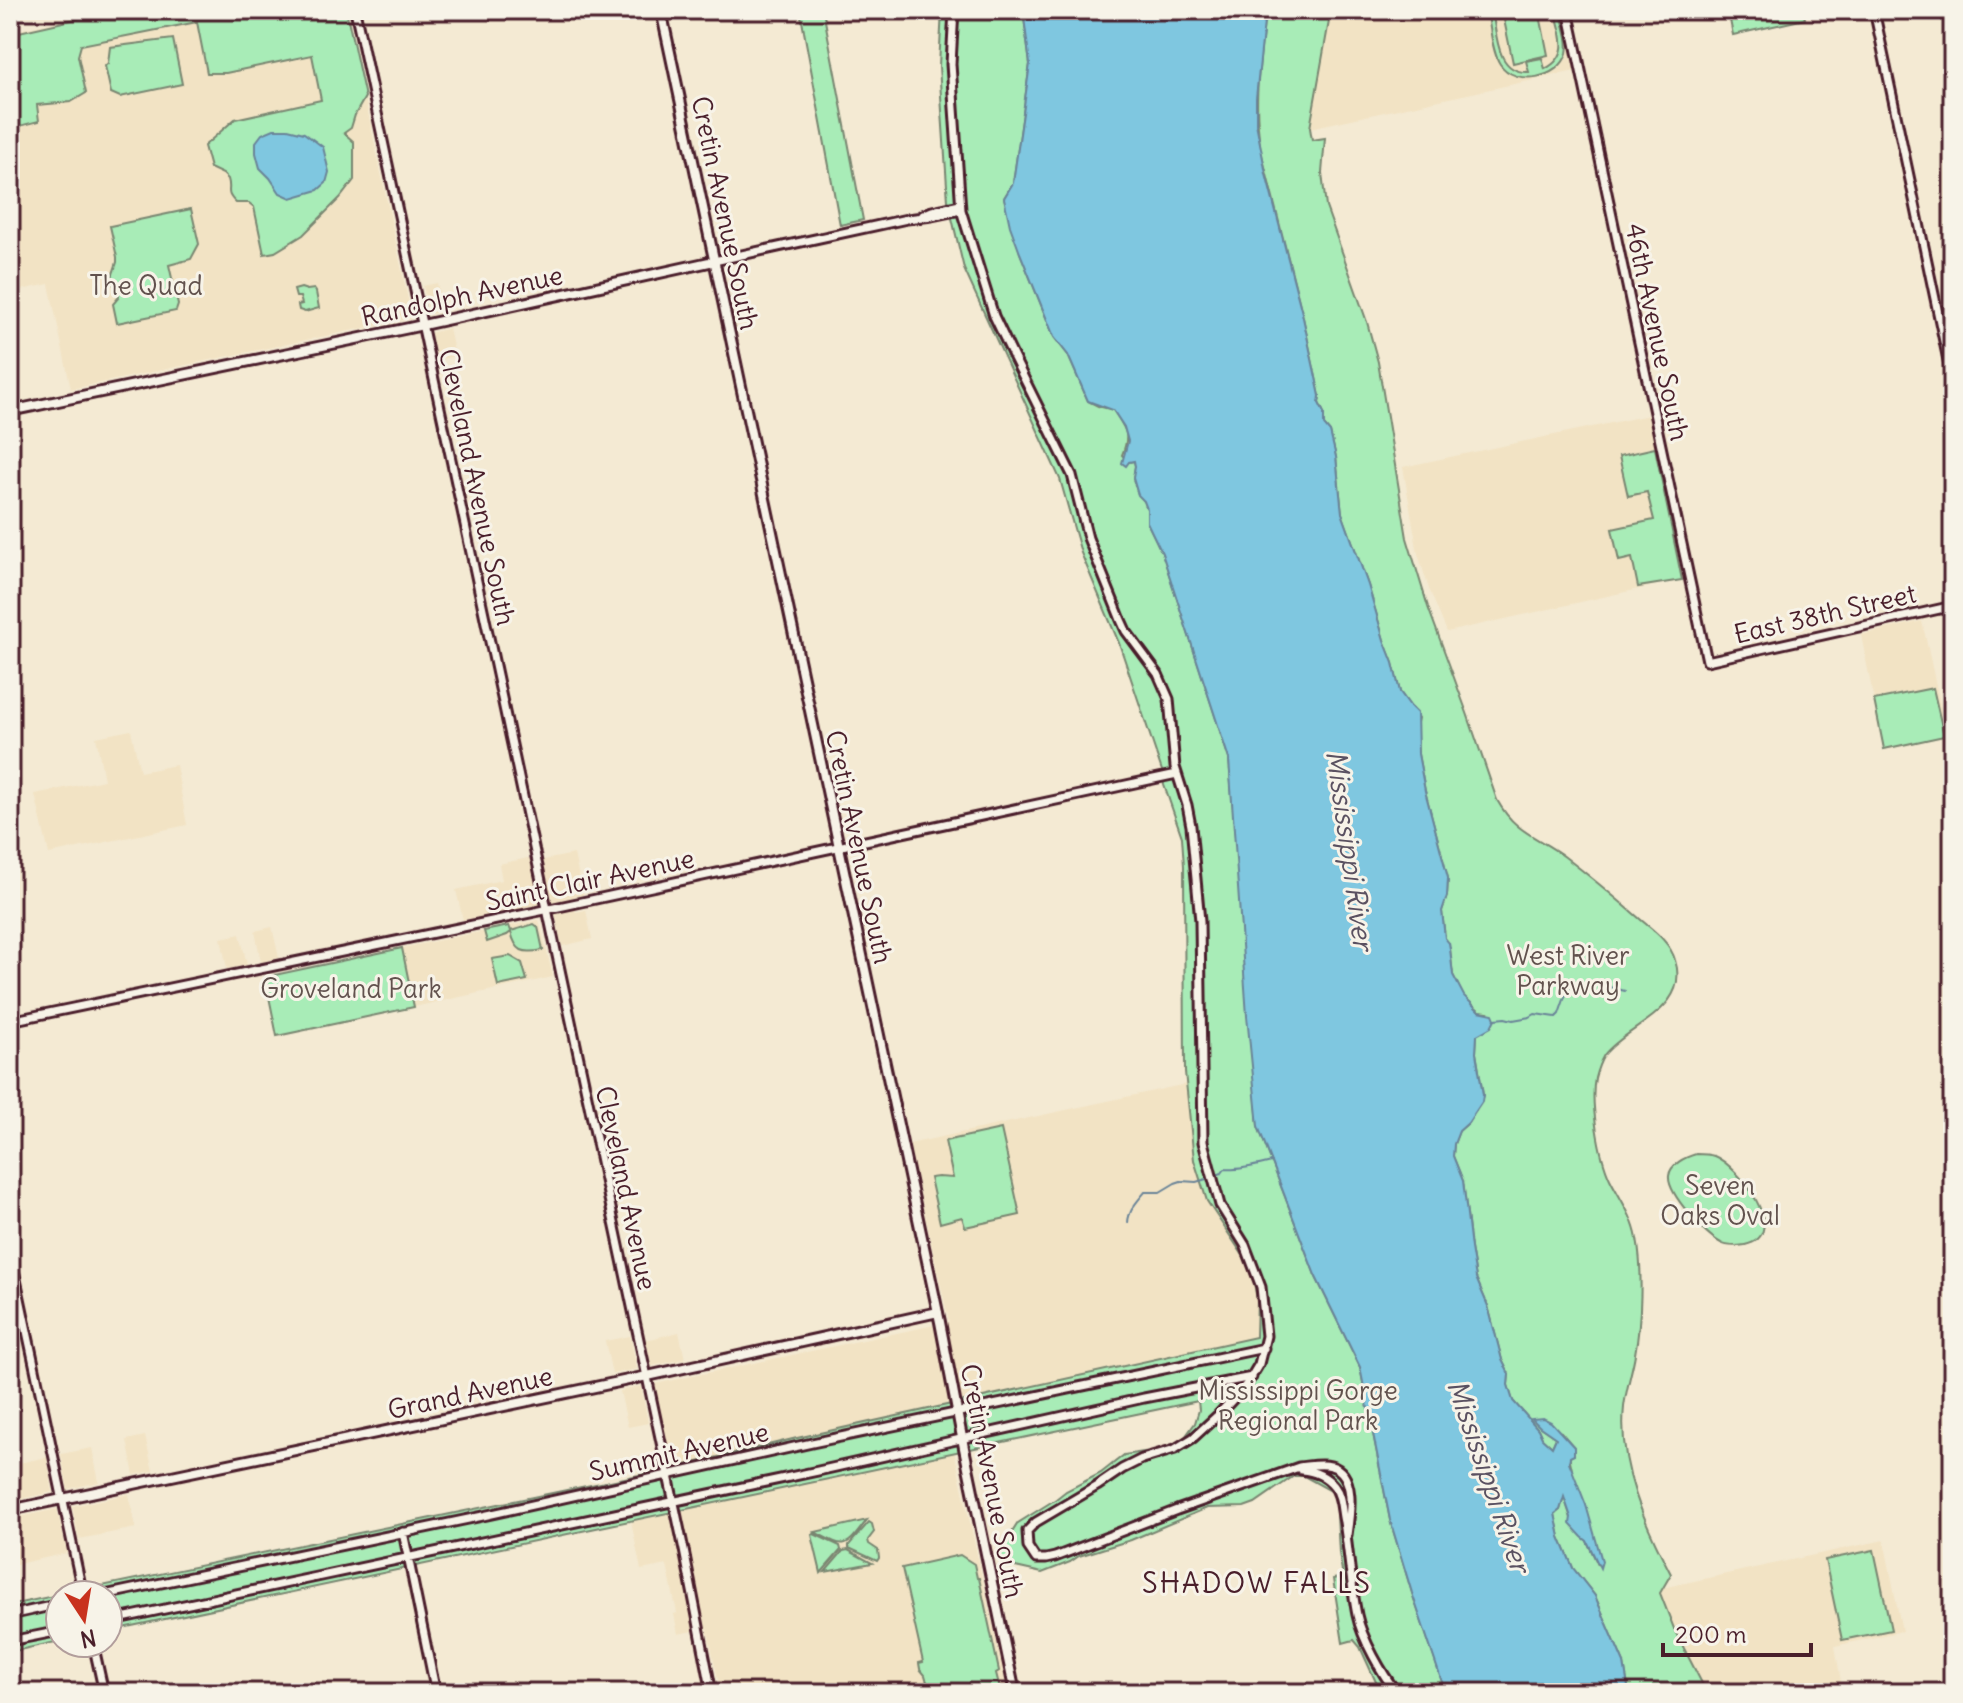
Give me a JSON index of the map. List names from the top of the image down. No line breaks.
{"streets":{"main road":["Cretin Avenue South","Randolph Avenue","Grand Avenue"],"street":["46th Avenue South","Cleveland Avenue South","East 38th Street","Saint Clair Avenue","Cleveland Avenue","Summit Avenue"]},"crossings":[["Cretin Avenue South","Randolph Avenue"],["Cretin Avenue South","Saint Clair Avenue"],["Cretin Avenue South","Grand Avenue"],["Cretin Avenue South","Summit Avenue"],["Randolph Avenue","Cleveland Avenue South"],["46th Avenue South","East 38th Street"],["Cleveland Avenue South","Cleveland Avenue"],["Saint Clair Avenue","Cleveland Avenue"],["Cleveland Avenue","Grand Avenue"],["Cleveland Avenue","Summit Avenue"]],"districts":["SHADOW FALLS"],"water":["Mississippi River"],"parks":["The Quad","West River Parkway","Groveland Park","Seven Oaks Oval","Mississippi Gorge Regional Park"],"scale_bar":"200 m","north":"bottom"}
